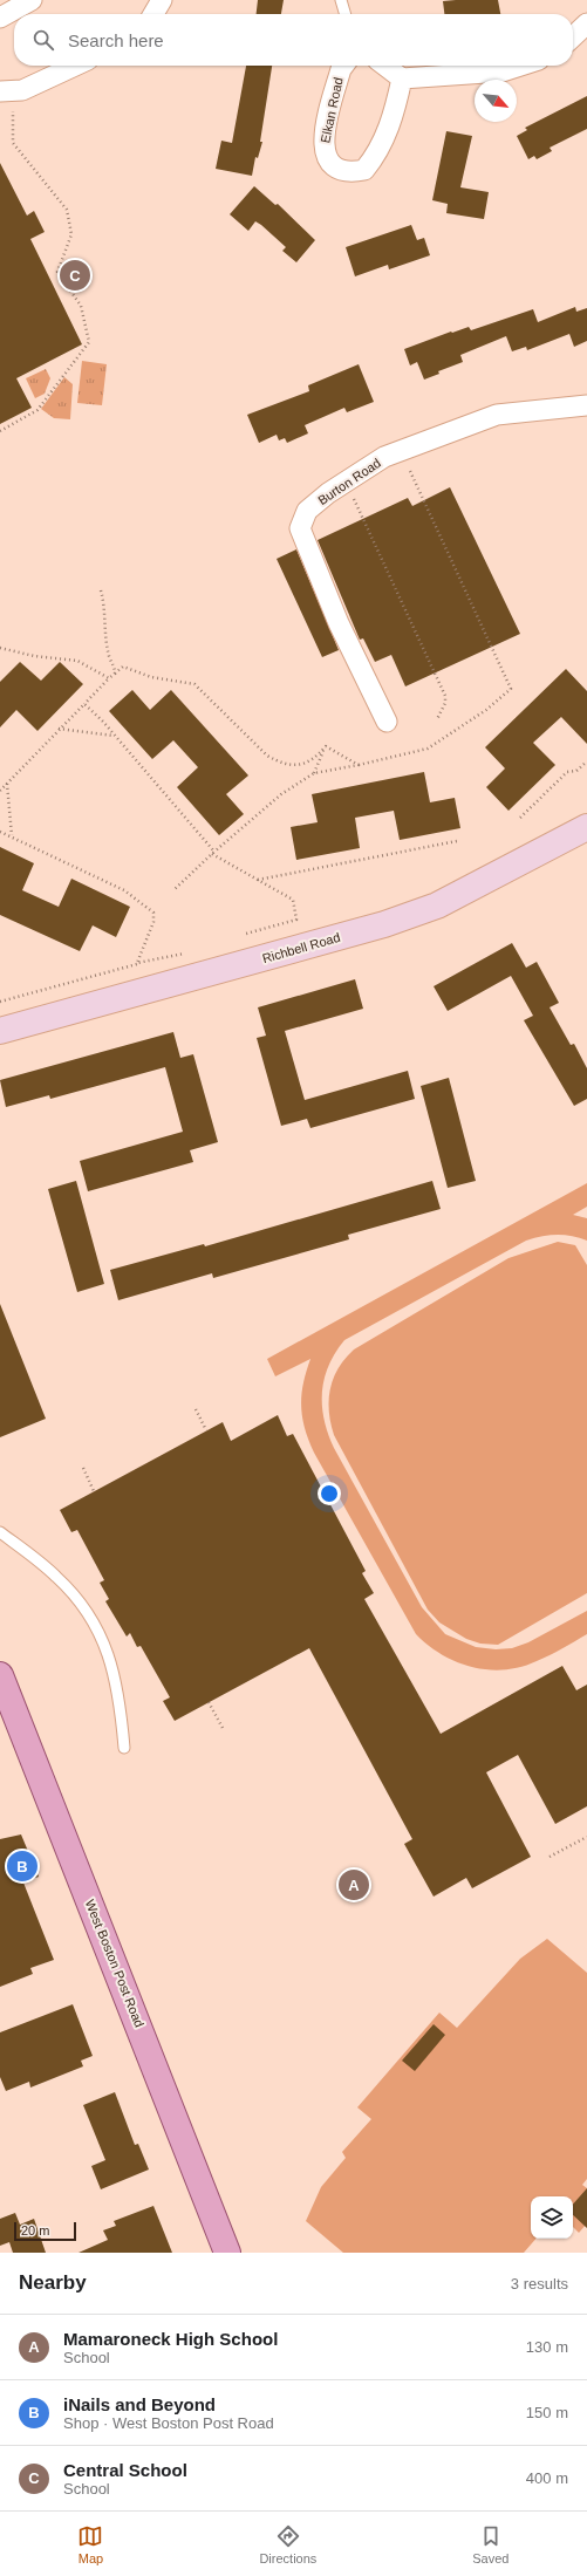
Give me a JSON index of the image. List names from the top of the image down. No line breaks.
{"streets":{"main road":["West Boston Post Road"],"street":["Elkan Road","Burton Road","Richbell Road"]},"scale_bar":"20 m","north":"bottom right","page":{"search":"Search here","pins":["C","B","A"],"scale":"20 m","heading":["Nearby","3 results"],"list":[{"mark":"A","name":"Mamaroneck High School","note":"School","value":"130 m"},{"mark":"B","name":"iNails and Beyond","note":"Shop · West Boston Post Road","value":"150 m"},{"mark":"C","name":"Central School","note":"School","value":"400 m"}],"nav":["Map","Directions","Saved"]}}
